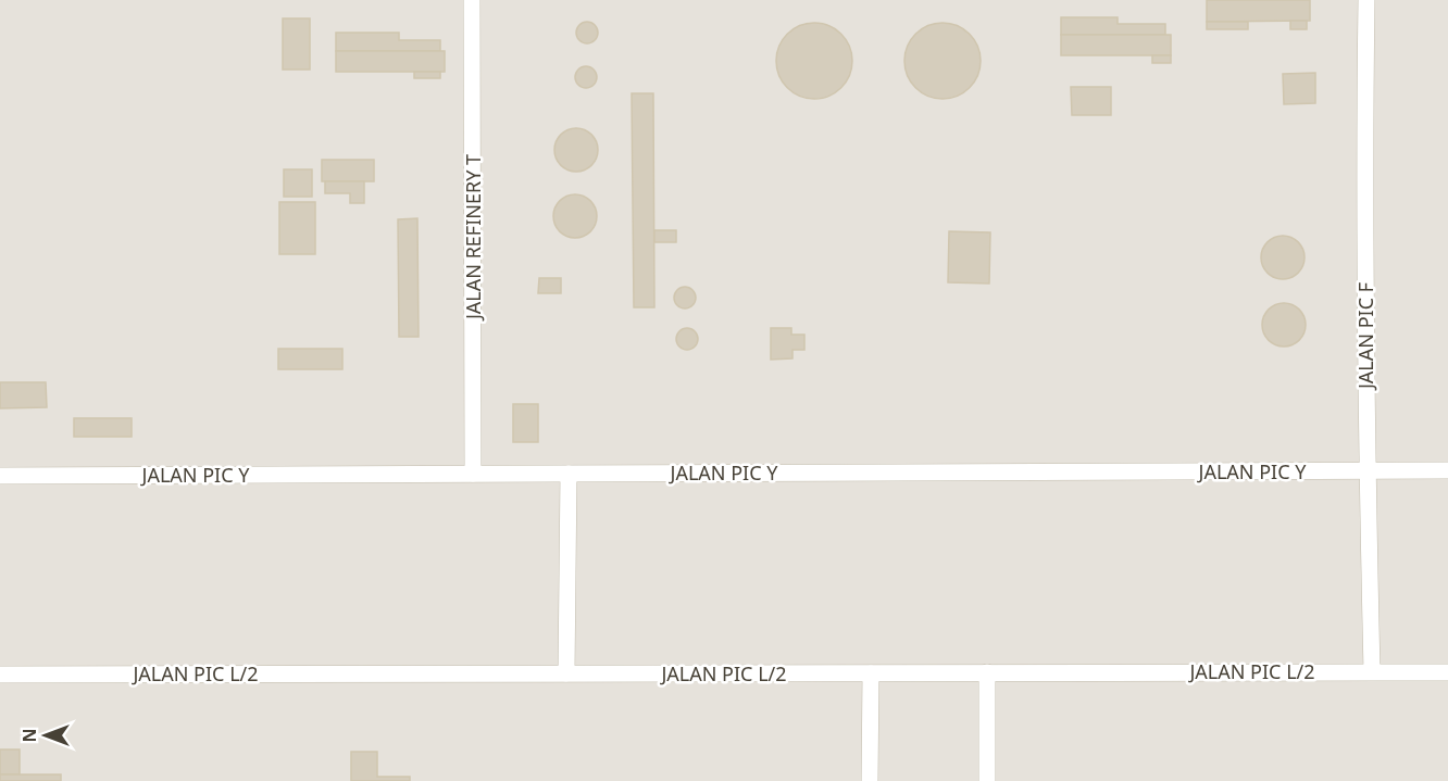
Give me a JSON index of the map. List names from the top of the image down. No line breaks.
{"streets":{"street":["JALAN REFINERY T","JALAN PIC F","JALAN PIC Y","JALAN PIC L/2"]},"crossings":[["JALAN REFINERY T","JALAN PIC Y"],["JALAN PIC F","JALAN PIC Y"],["JALAN PIC F","JALAN PIC L/2"]],"north":"left"}
